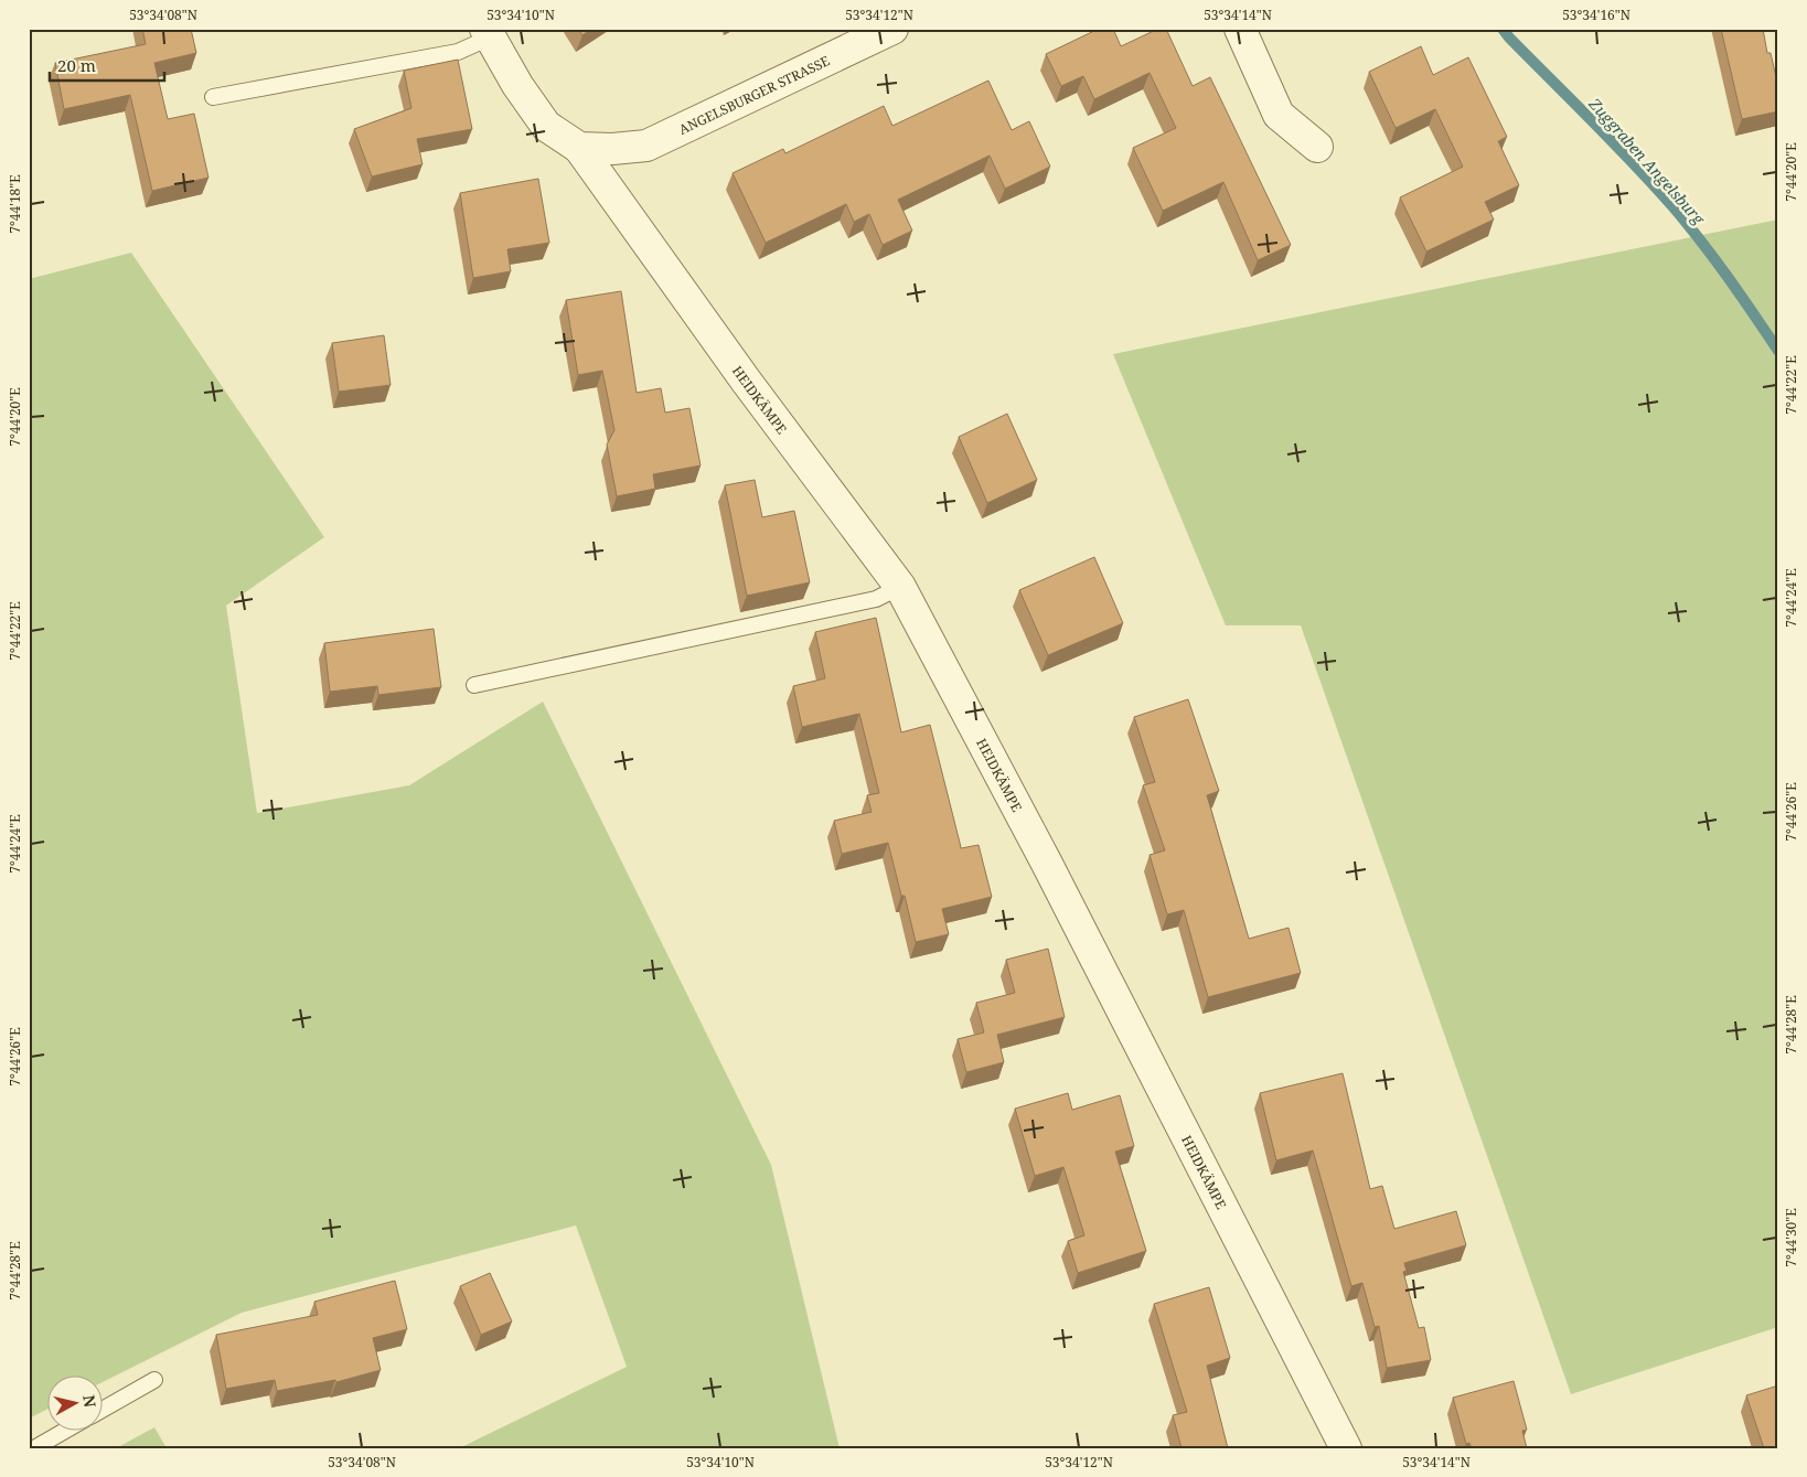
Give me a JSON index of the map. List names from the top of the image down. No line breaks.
{"streets":{"street":["ANGELSBURGER STRASSE","HEIDKÄMPE"]},"crossings":[["ANGELSBURGER STRASSE","HEIDKÄMPE"]],"water":["Zuggraben Angelsburg"],"scale_bar":"20 m","north":"right","coordinates":["53°34'08\"N","53°34'10\"N","53°34'12\"N","53°34'14\"N","53°34'16\"N","7°44'20\"E","7°44'18\"E","7°44'22\"E","7°44'24\"E","7°44'26\"E","7°44'28\"E","7°44'30\"E"]}
